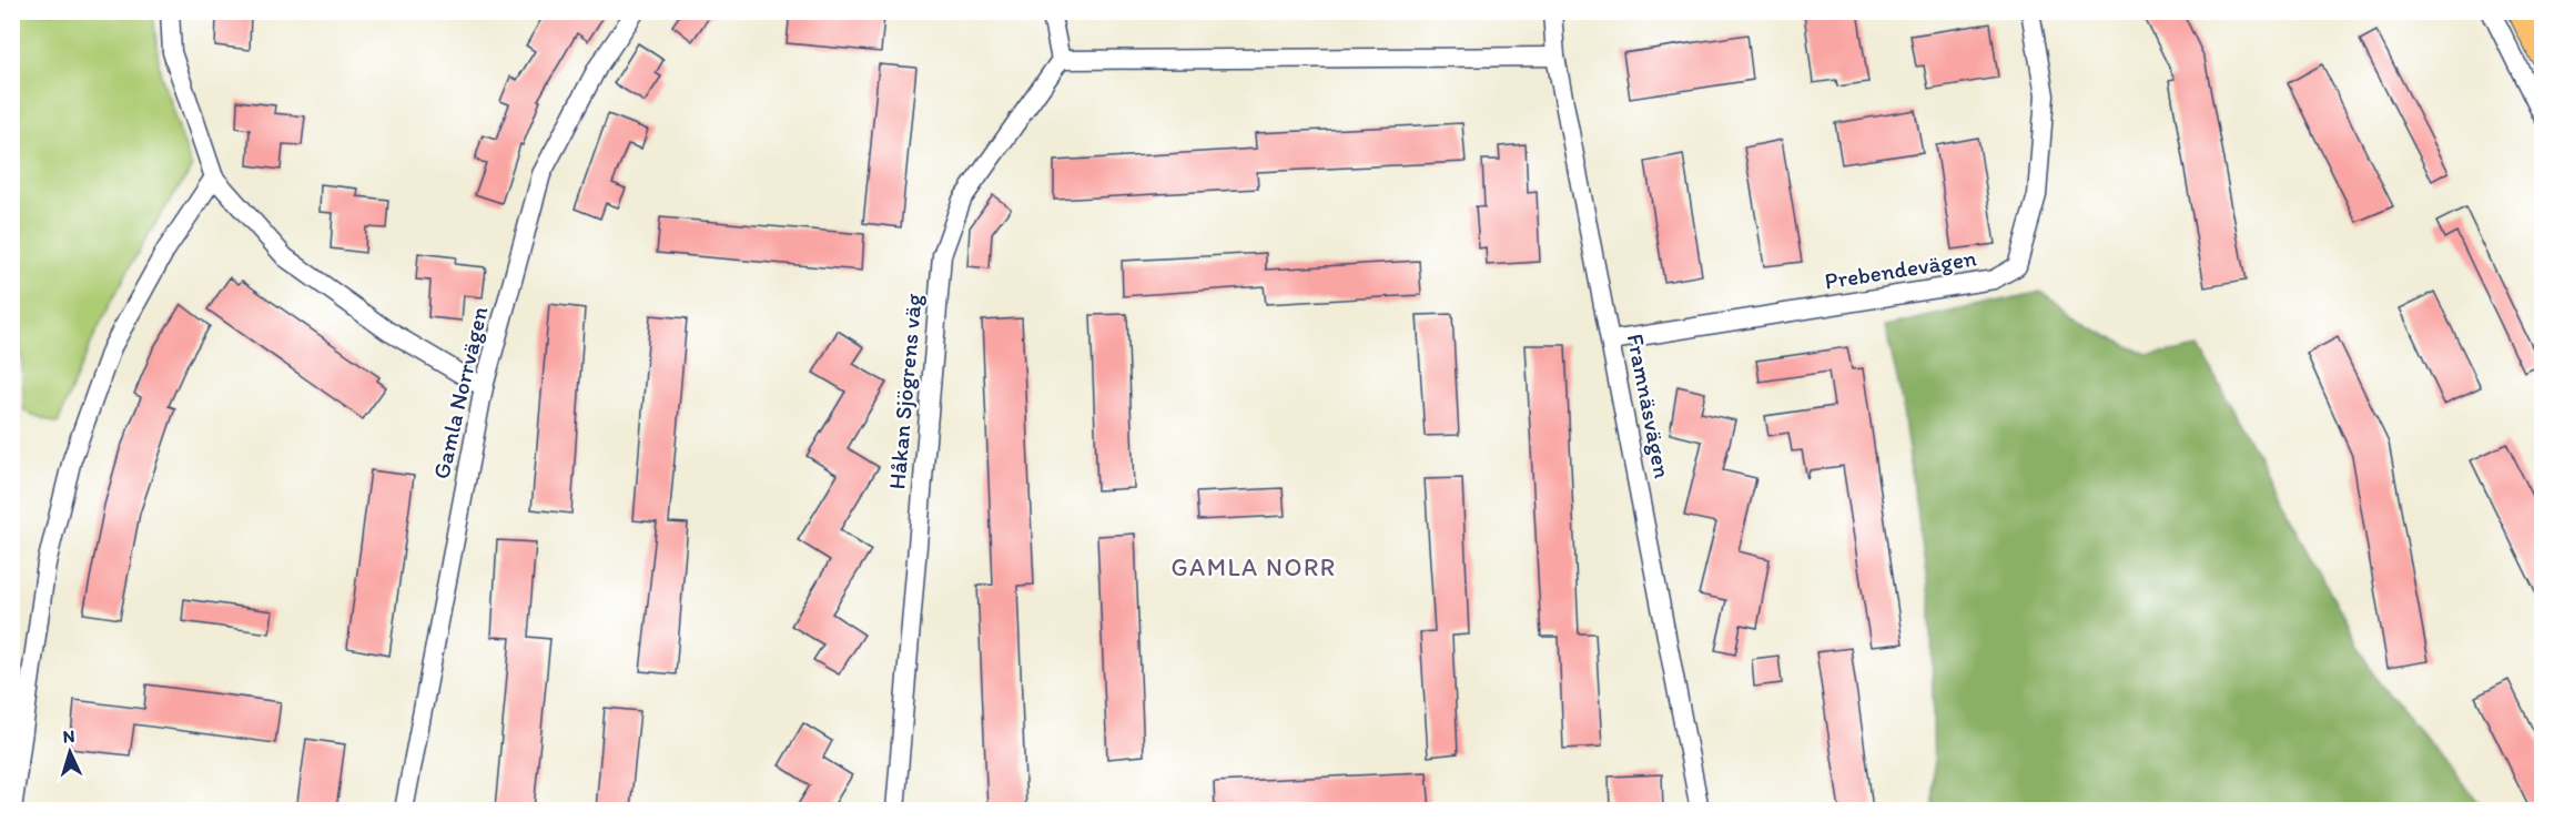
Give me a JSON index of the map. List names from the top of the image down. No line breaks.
{"streets":{"street":["Prebendevägen","Håkan Sjögrens väg","Gamla Norrvägen","Framnäsvägen"]},"crossings":[["Prebendevägen","Framnäsvägen"]],"districts":["GAMLA NORR"],"north":"top"}
